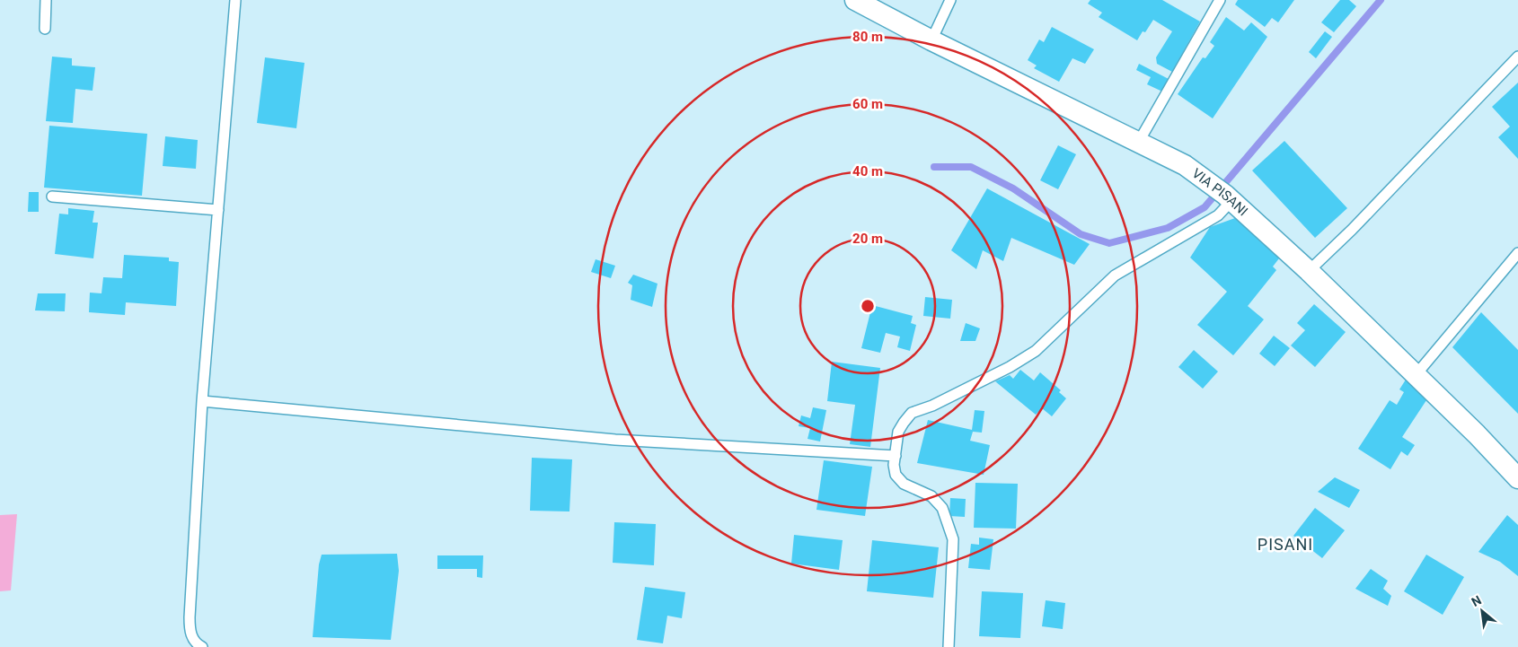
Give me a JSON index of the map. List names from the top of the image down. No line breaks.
{"streets":{"street":["VIA PISANI"]},"districts":["PISANI"],"north":"top left","rings":["80 m","60 m","40 m","20 m"]}
